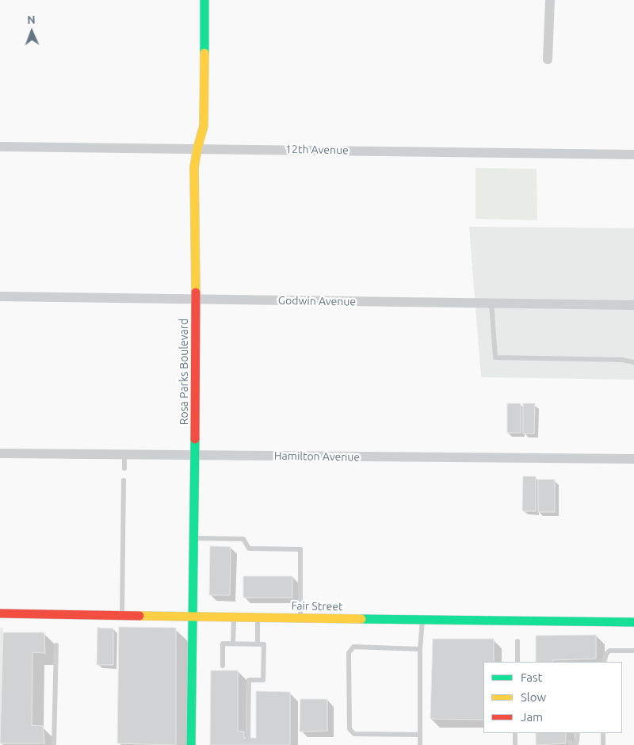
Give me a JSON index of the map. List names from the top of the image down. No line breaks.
{"streets":{"street":["12th Avenue","Godwin Avenue","Rosa Parks Boulevard","Hamilton Avenue","Fair Street"]},"crossings":[["12th Avenue","Rosa Parks Boulevard"],["Godwin Avenue","Rosa Parks Boulevard"],["Rosa Parks Boulevard","Hamilton Avenue"],["Rosa Parks Boulevard","Fair Street"]],"legend":["Fast","Slow","Jam"],"north":"top"}
